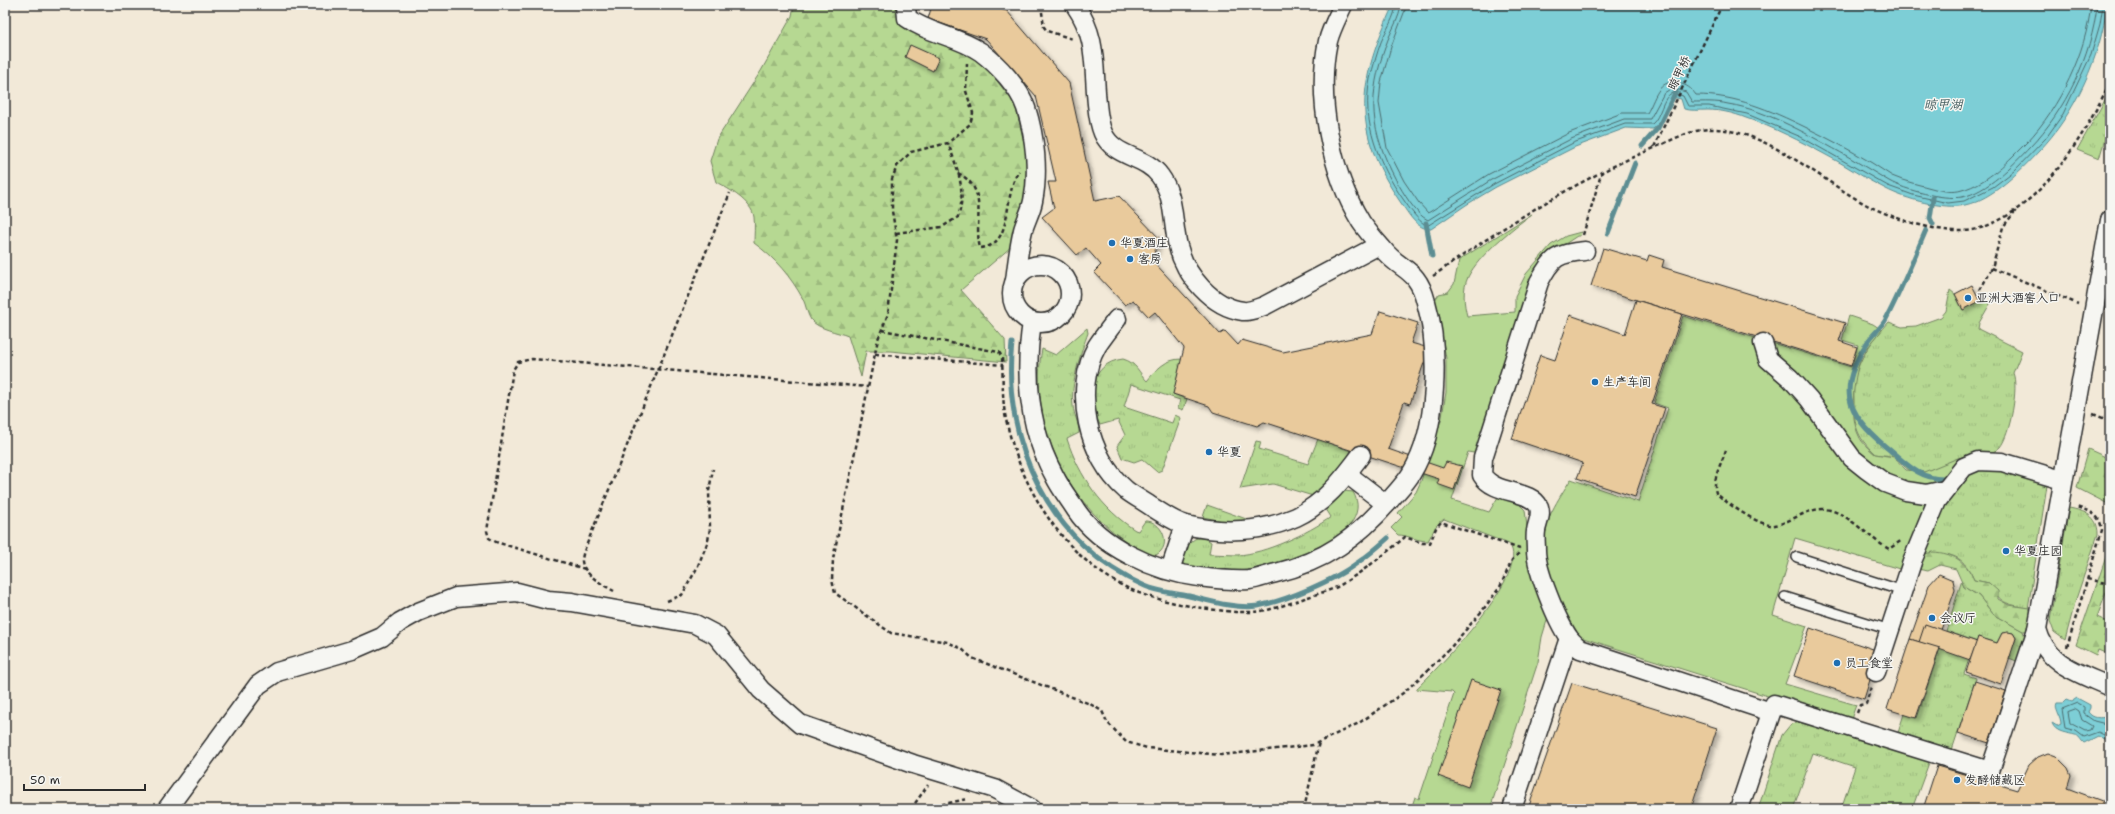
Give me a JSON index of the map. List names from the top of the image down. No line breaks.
{"streets":{"path":["晾甲桥"]},"water":["晾甲湖"],"places":["华夏酒庄","客房","亚洲大酒窖入口","生产车间","华夏","华夏庄园","会议厅","员工食堂","发酵储藏区"],"scale_bar":"50 m"}
